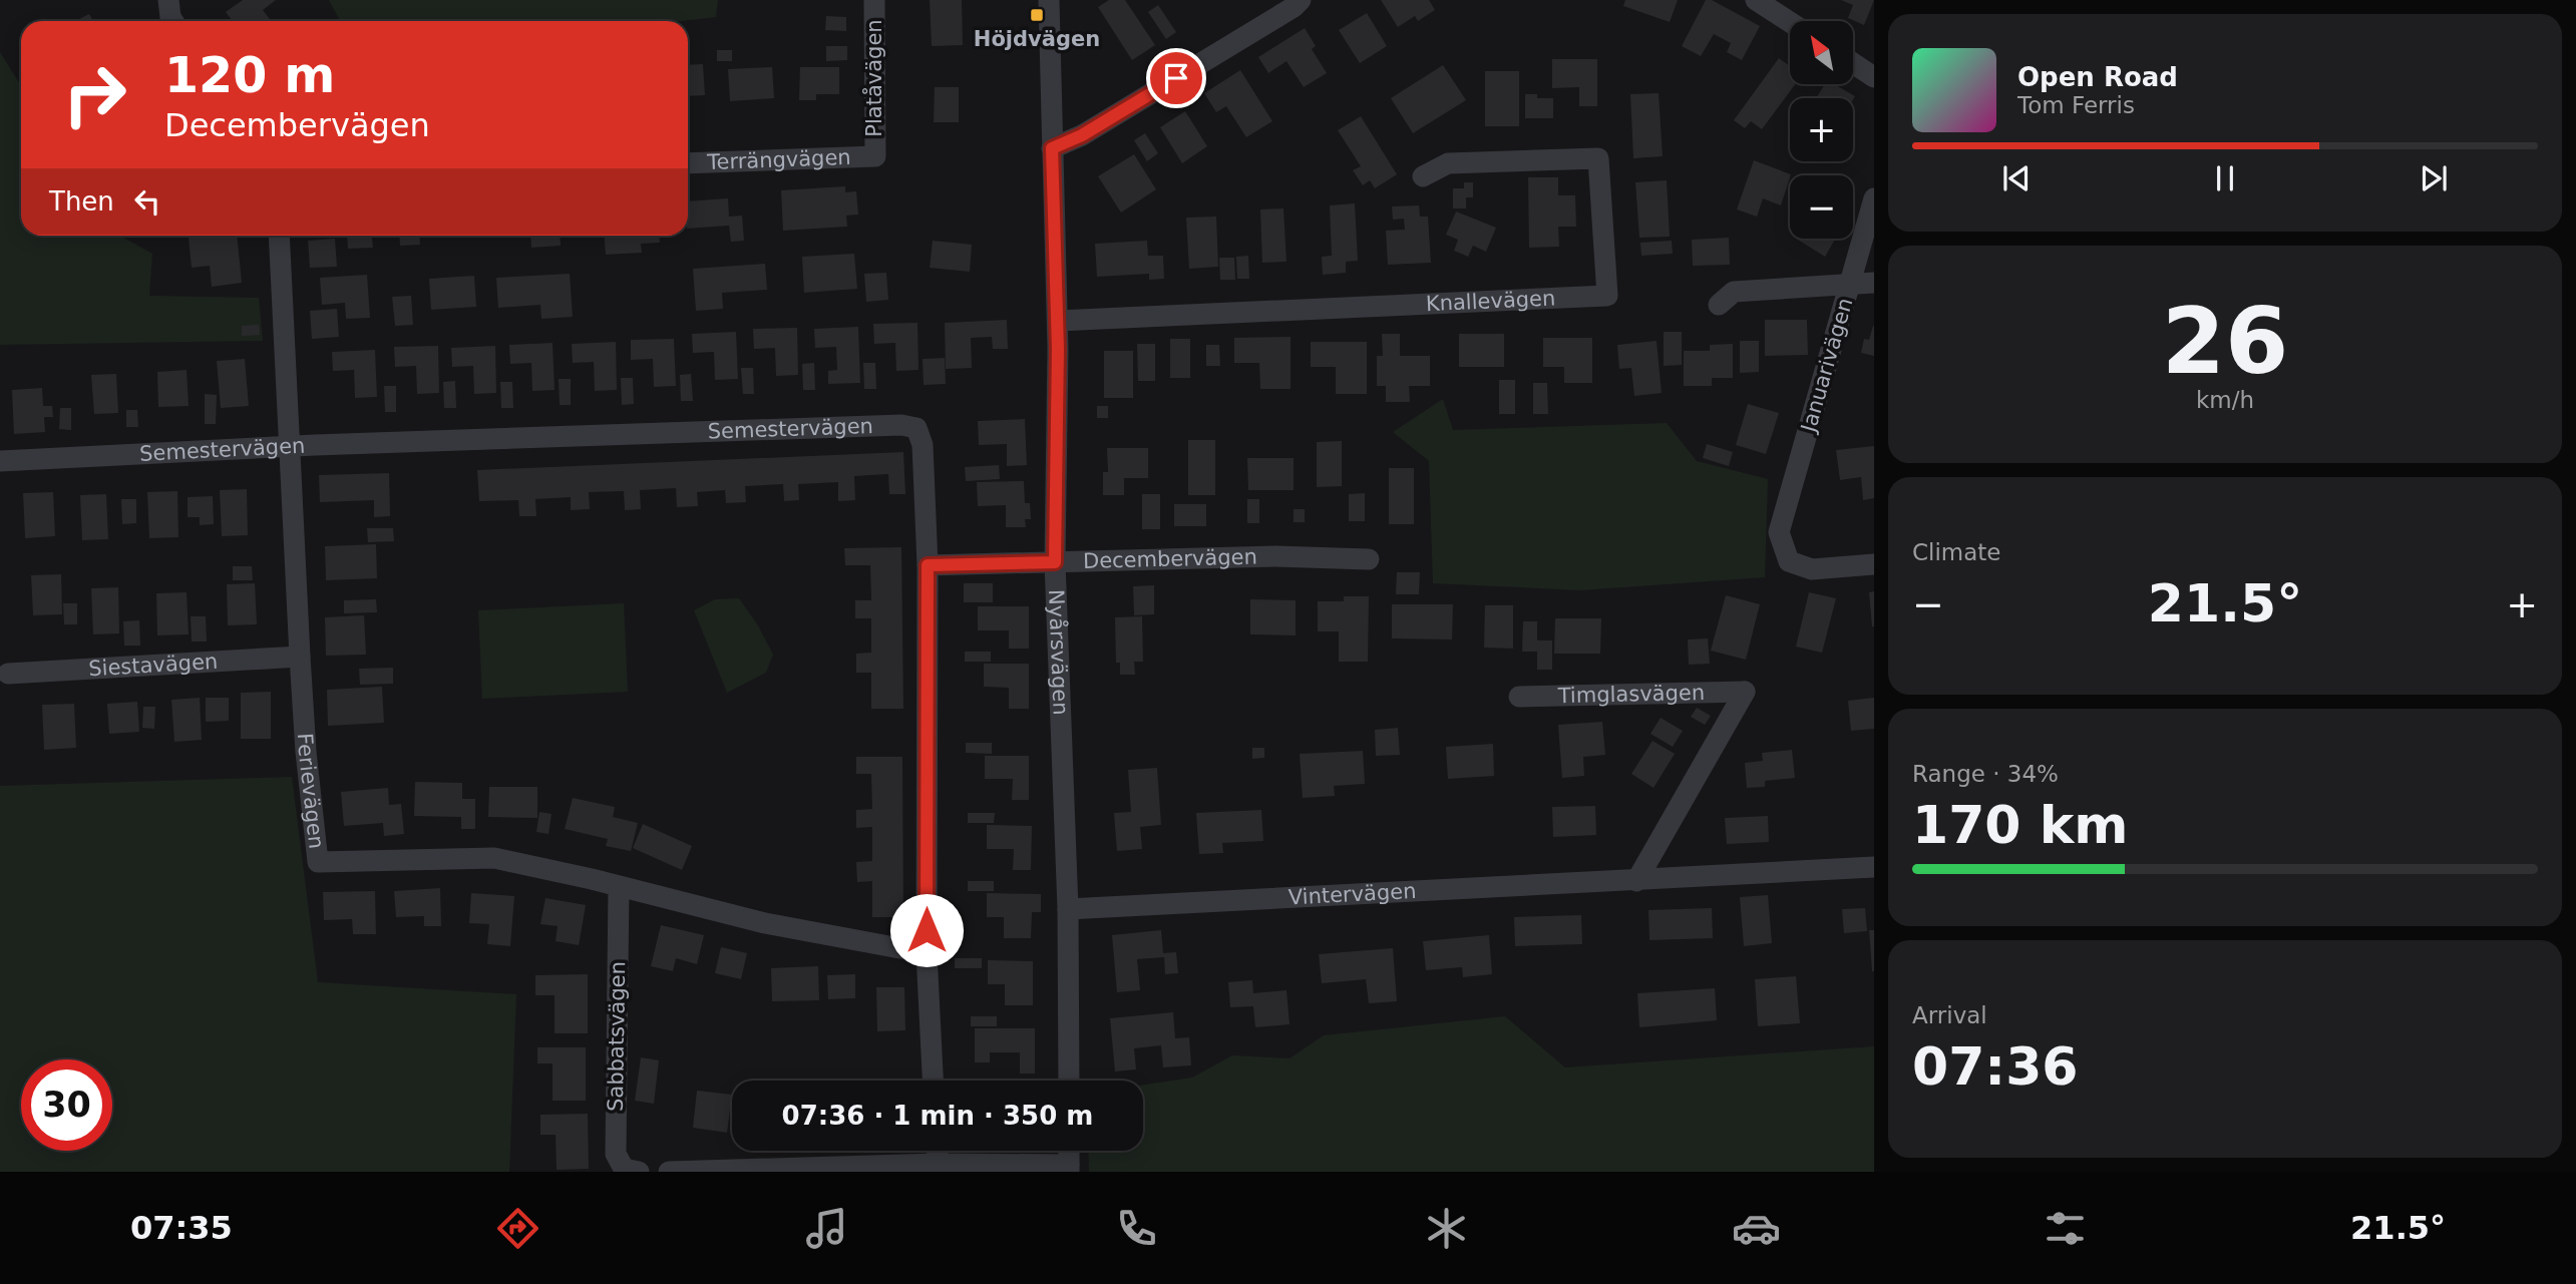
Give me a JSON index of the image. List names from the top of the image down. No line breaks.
{"streets":{"street":["Platåvägen","Terrängvägen","Knallevägen","Januarivägen","Semestervägen","Decembervägen","Nyårsvägen","Siestavägen","Timglasvägen","Ferievägen","Vintervägen","Sabbatsvägen"]},"crossings":[["Platåvägen","Terrängvägen"],["Knallevägen","Nyårsvägen"],["Semestervägen","Decembervägen"],["Semestervägen","Ferievägen"],["Decembervägen","Nyårsvägen"],["Nyårsvägen","Vintervägen"],["Siestavägen","Ferievägen"],["Timglasvägen","Vintervägen"],["Ferievägen","Sabbatsvägen"]],"places":{"transit":["Höjdvägen"]},"north":"top left","page":{"map_buttons":["+","−"],"turn":["120 m","Decembervägen"],"song":["Open Road","Tom Ferris"],"then":"Then","tile":[["26","km/h"],"Climate",["Range · 34%","170 km"],["Arrival","07:36"]],"heat":["−","21.5°","+"],"limit":"30","trip":"07:36 · 1 min · 350 m","tabs":["07:35","21.5°"]}}
